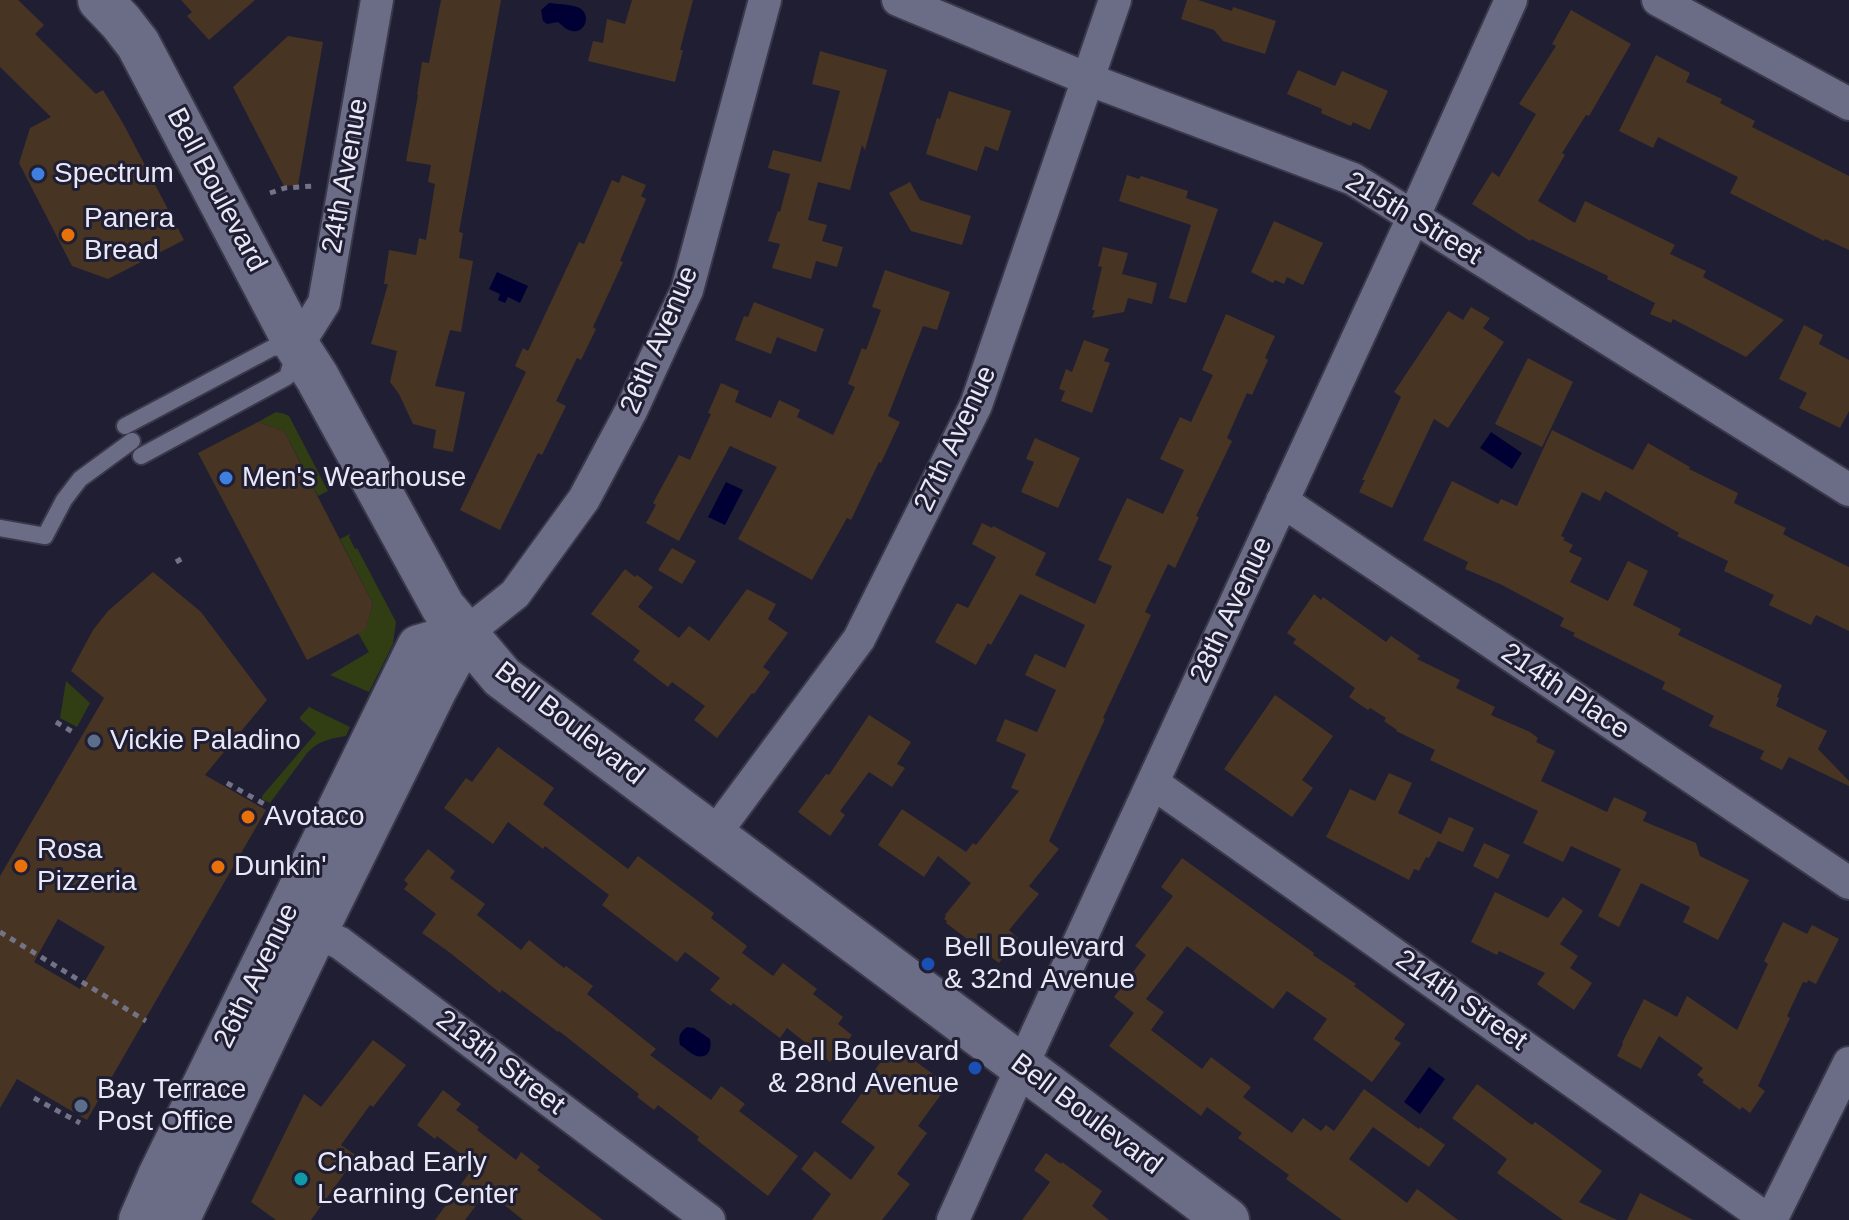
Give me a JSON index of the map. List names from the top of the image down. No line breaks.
{"streets":{"street":["24th Avenue","Bell Boulevard","215th Street","26th Avenue","27th Avenue","28th Avenue","214th Place","214th Street","213th Street"]},"crossings":[["24th Avenue","Bell Boulevard"],["Bell Boulevard","26th Avenue"],["Bell Boulevard","27th Avenue"],["Bell Boulevard","28th Avenue"],["215th Street","27th Avenue"],["215th Street","28th Avenue"],["26th Avenue","213th Street"],["28th Avenue","214th Place"],["28th Avenue","214th Street"]],"places":["Spectrum","Panera Bread","Men's Wearhouse","Vickie Paladino","Avotaco","Rosa Pizzeria","Dunkin'","Bell Boulevard & 32nd Avenue","Bell Boulevard & 28nd Avenue","Bay Terrace Post Office","Chabad Early Learning Center"]}
